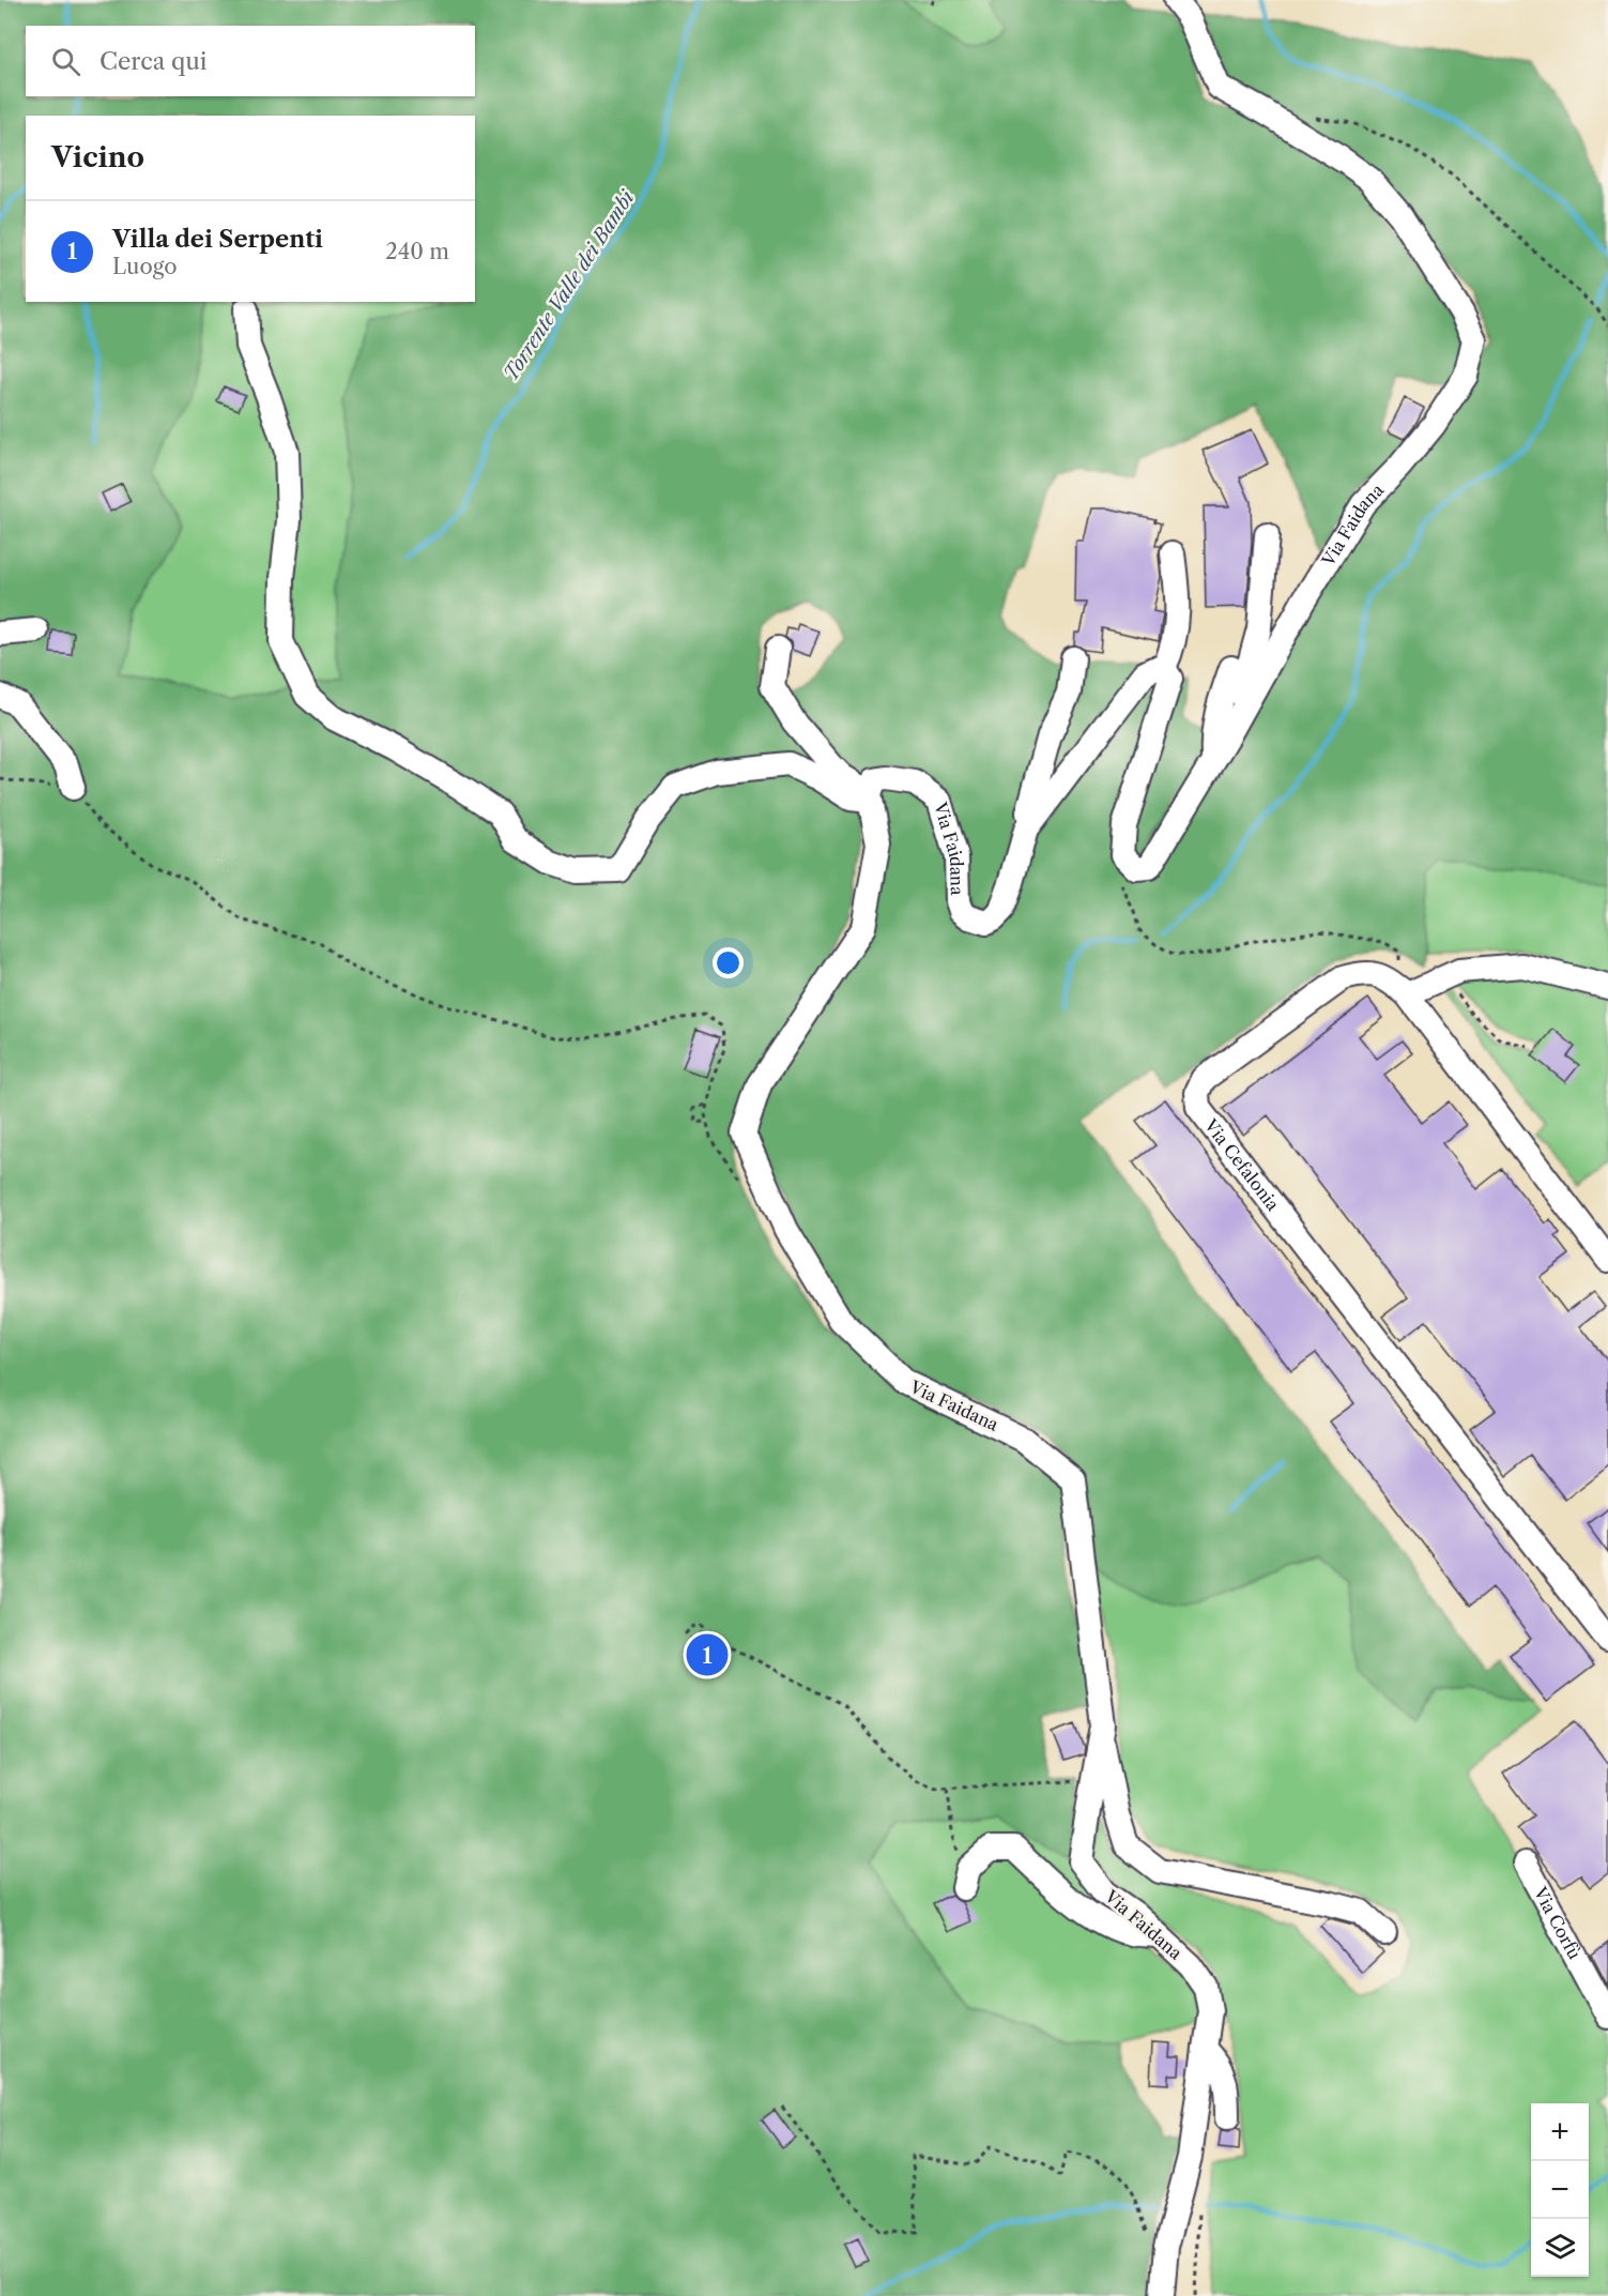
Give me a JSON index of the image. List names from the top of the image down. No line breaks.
{"streets":{"street":["Via Faidana","Via Cefalonia","Via Corfù"]},"water":["Torrente Valle dei Bambi"],"page":{"search":"Cerca qui","heading":"Vicino","list":[{"mark":"1","name":"Villa dei Serpenti","note":"Luogo","value":"240 m"}],"pins":"1","map_buttons":["+","−"]}}
